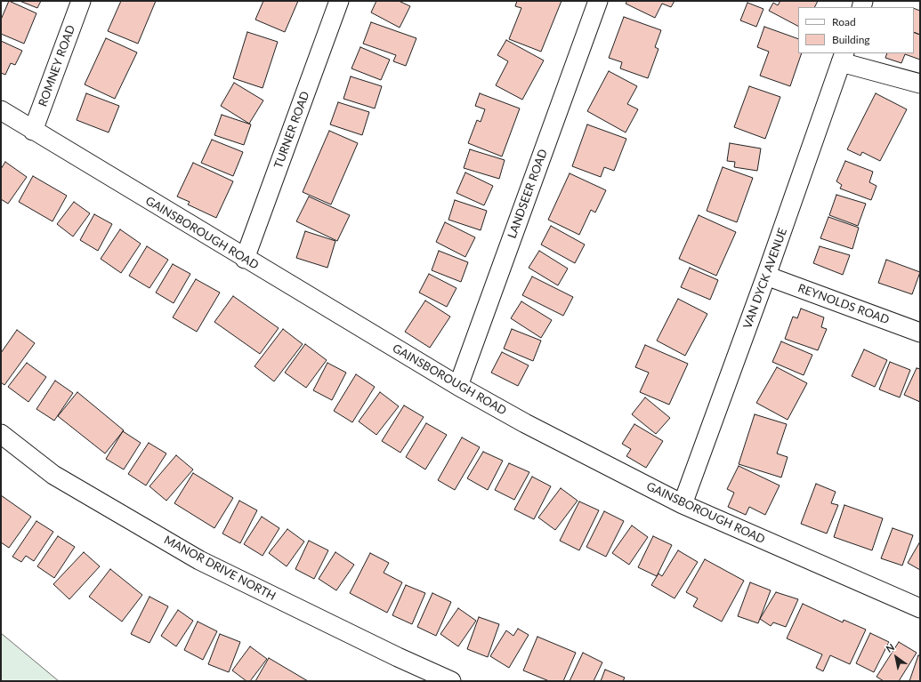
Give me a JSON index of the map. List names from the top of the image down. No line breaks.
{"streets":{"street":["ROMNEY ROAD","TURNER ROAD","LANDSEER ROAD","GAINSBOROUGH ROAD","VAN DYCK AVENUE","REYNOLDS ROAD","MANOR DRIVE NORTH"]},"crossings":[["ROMNEY ROAD","GAINSBOROUGH ROAD"],["TURNER ROAD","GAINSBOROUGH ROAD"],["LANDSEER ROAD","GAINSBOROUGH ROAD"],["GAINSBOROUGH ROAD","VAN DYCK AVENUE"],["VAN DYCK AVENUE","REYNOLDS ROAD"]],"legend":["Road","Building"],"north":"top left"}
